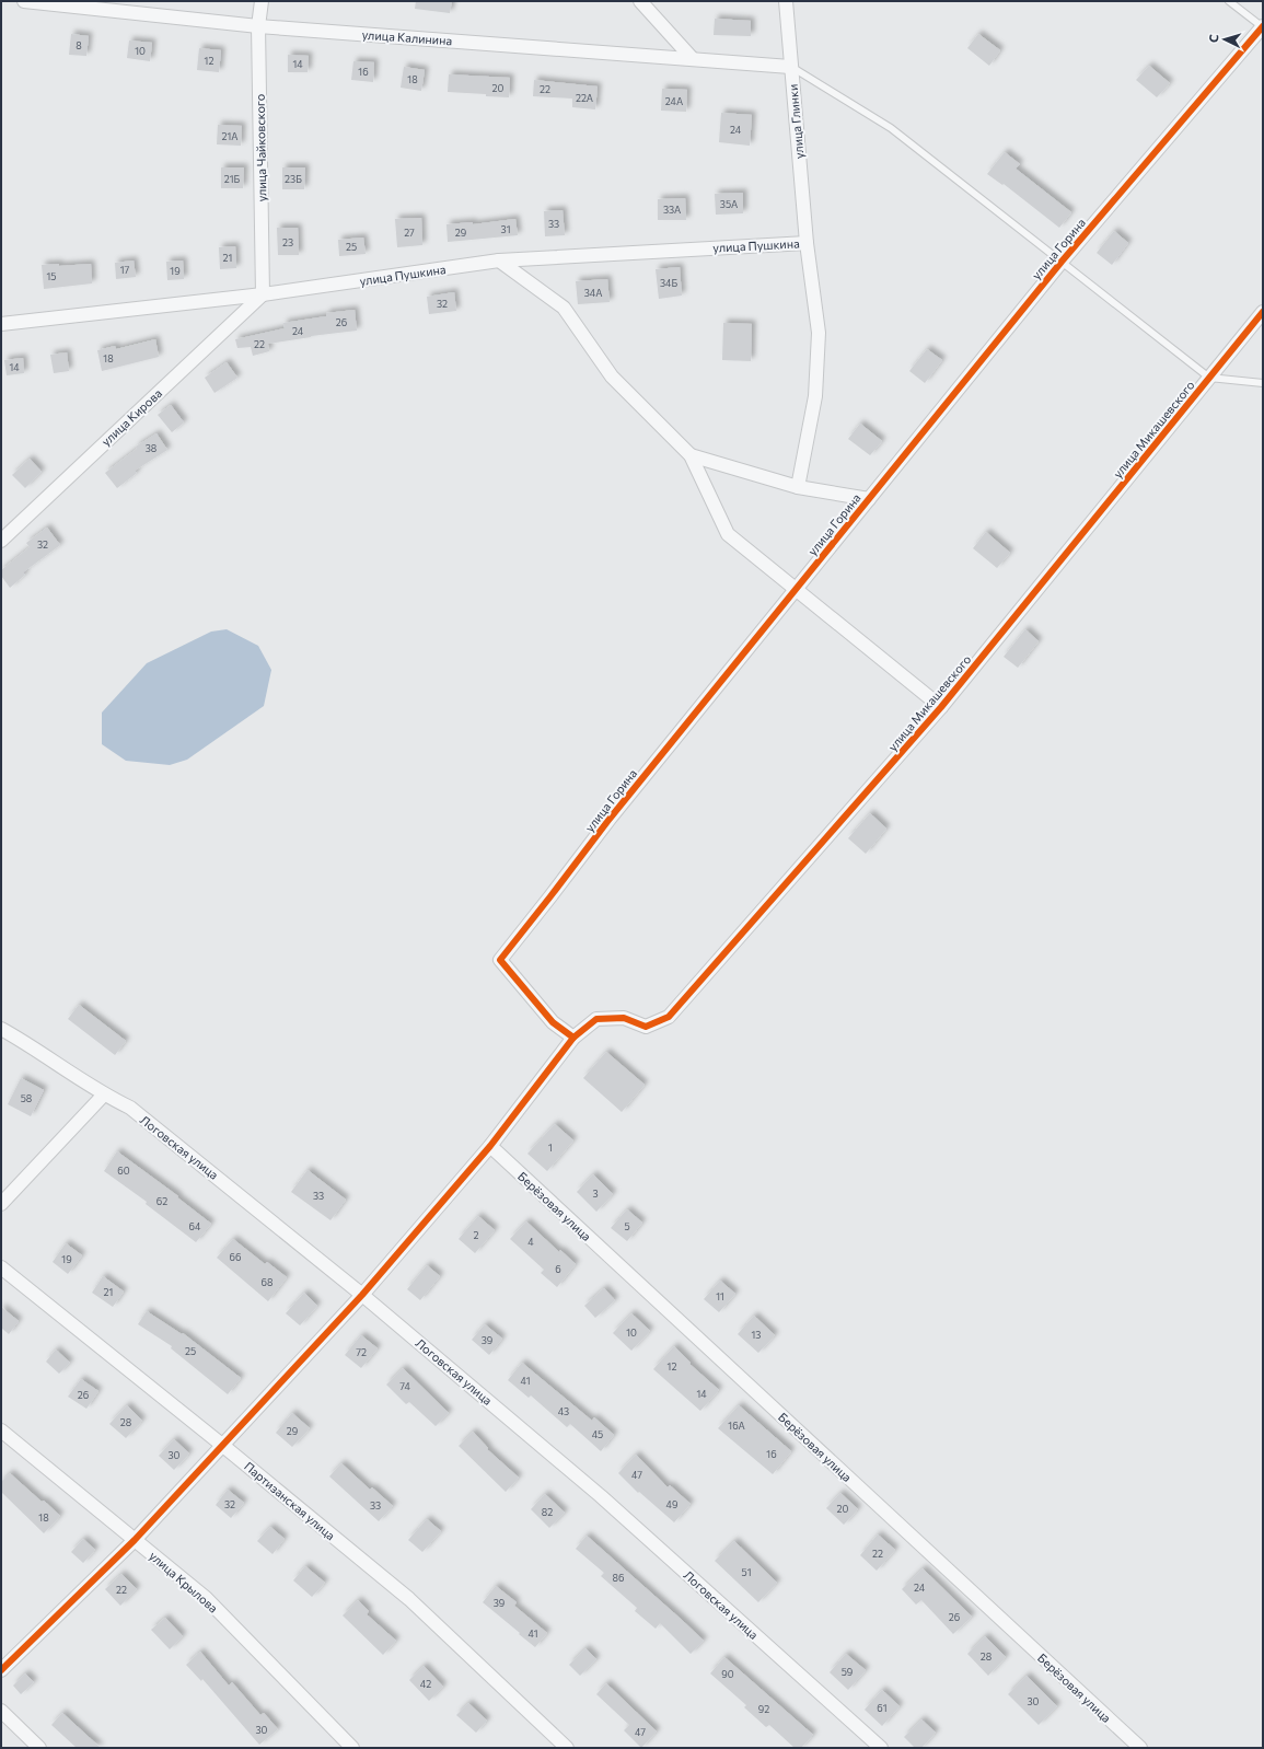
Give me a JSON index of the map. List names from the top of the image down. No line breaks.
{"streets":{"street":["улица Калинина","улица Глинки","улица Чайковского","улица Пушкина","улица Горина","улица Кирова","улица Микашевского","Логовская улица","Берёзовая улица","Партизанская улица","улица Крылова"]},"crossings":[["улица Калинина","улица Глинки"],["улица Калинина","улица Чайковского"],["улица Глинки","улица Пушкина"],["улица Чайковского","улица Пушкина"],["улица Чайковского","улица Кирова"],["улица Пушкина","улица Кирова"],["улица Горина","улица Микашевского"],["улица Микашевского","Логовская улица"],["улица Микашевского","Берёзовая улица"],["улица Микашевского","Партизанская улица"],["улица Микашевского","улица Крылова"]],"house_numbers":["8","10","12","14","16","18","20","22","22А","24А","24","21А","21Б","23Б","35А","33А","33","31","27","29","23","25","21","17","19","15","34Б","34А","32","26","24","22","18","14","38","32","58","1","60","3","33","62","64","5","2","4","66","19","6","68","21","11","10","13","39","25","72","12","41","74","14","26","43","28","16А","29","45","16","30","47","32","49","33","20","82","18","22","51","86","24","22","39","26","41","28","59","90","42","30","61","92","30","47"],"north":"left"}
